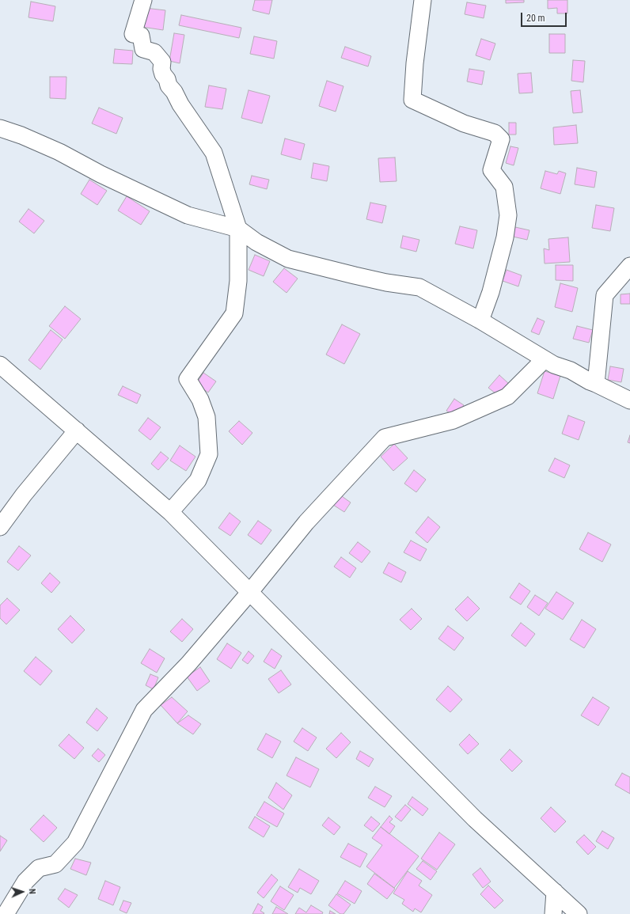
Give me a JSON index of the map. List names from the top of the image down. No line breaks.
{"scale_bar":"20 m","north":"right"}
